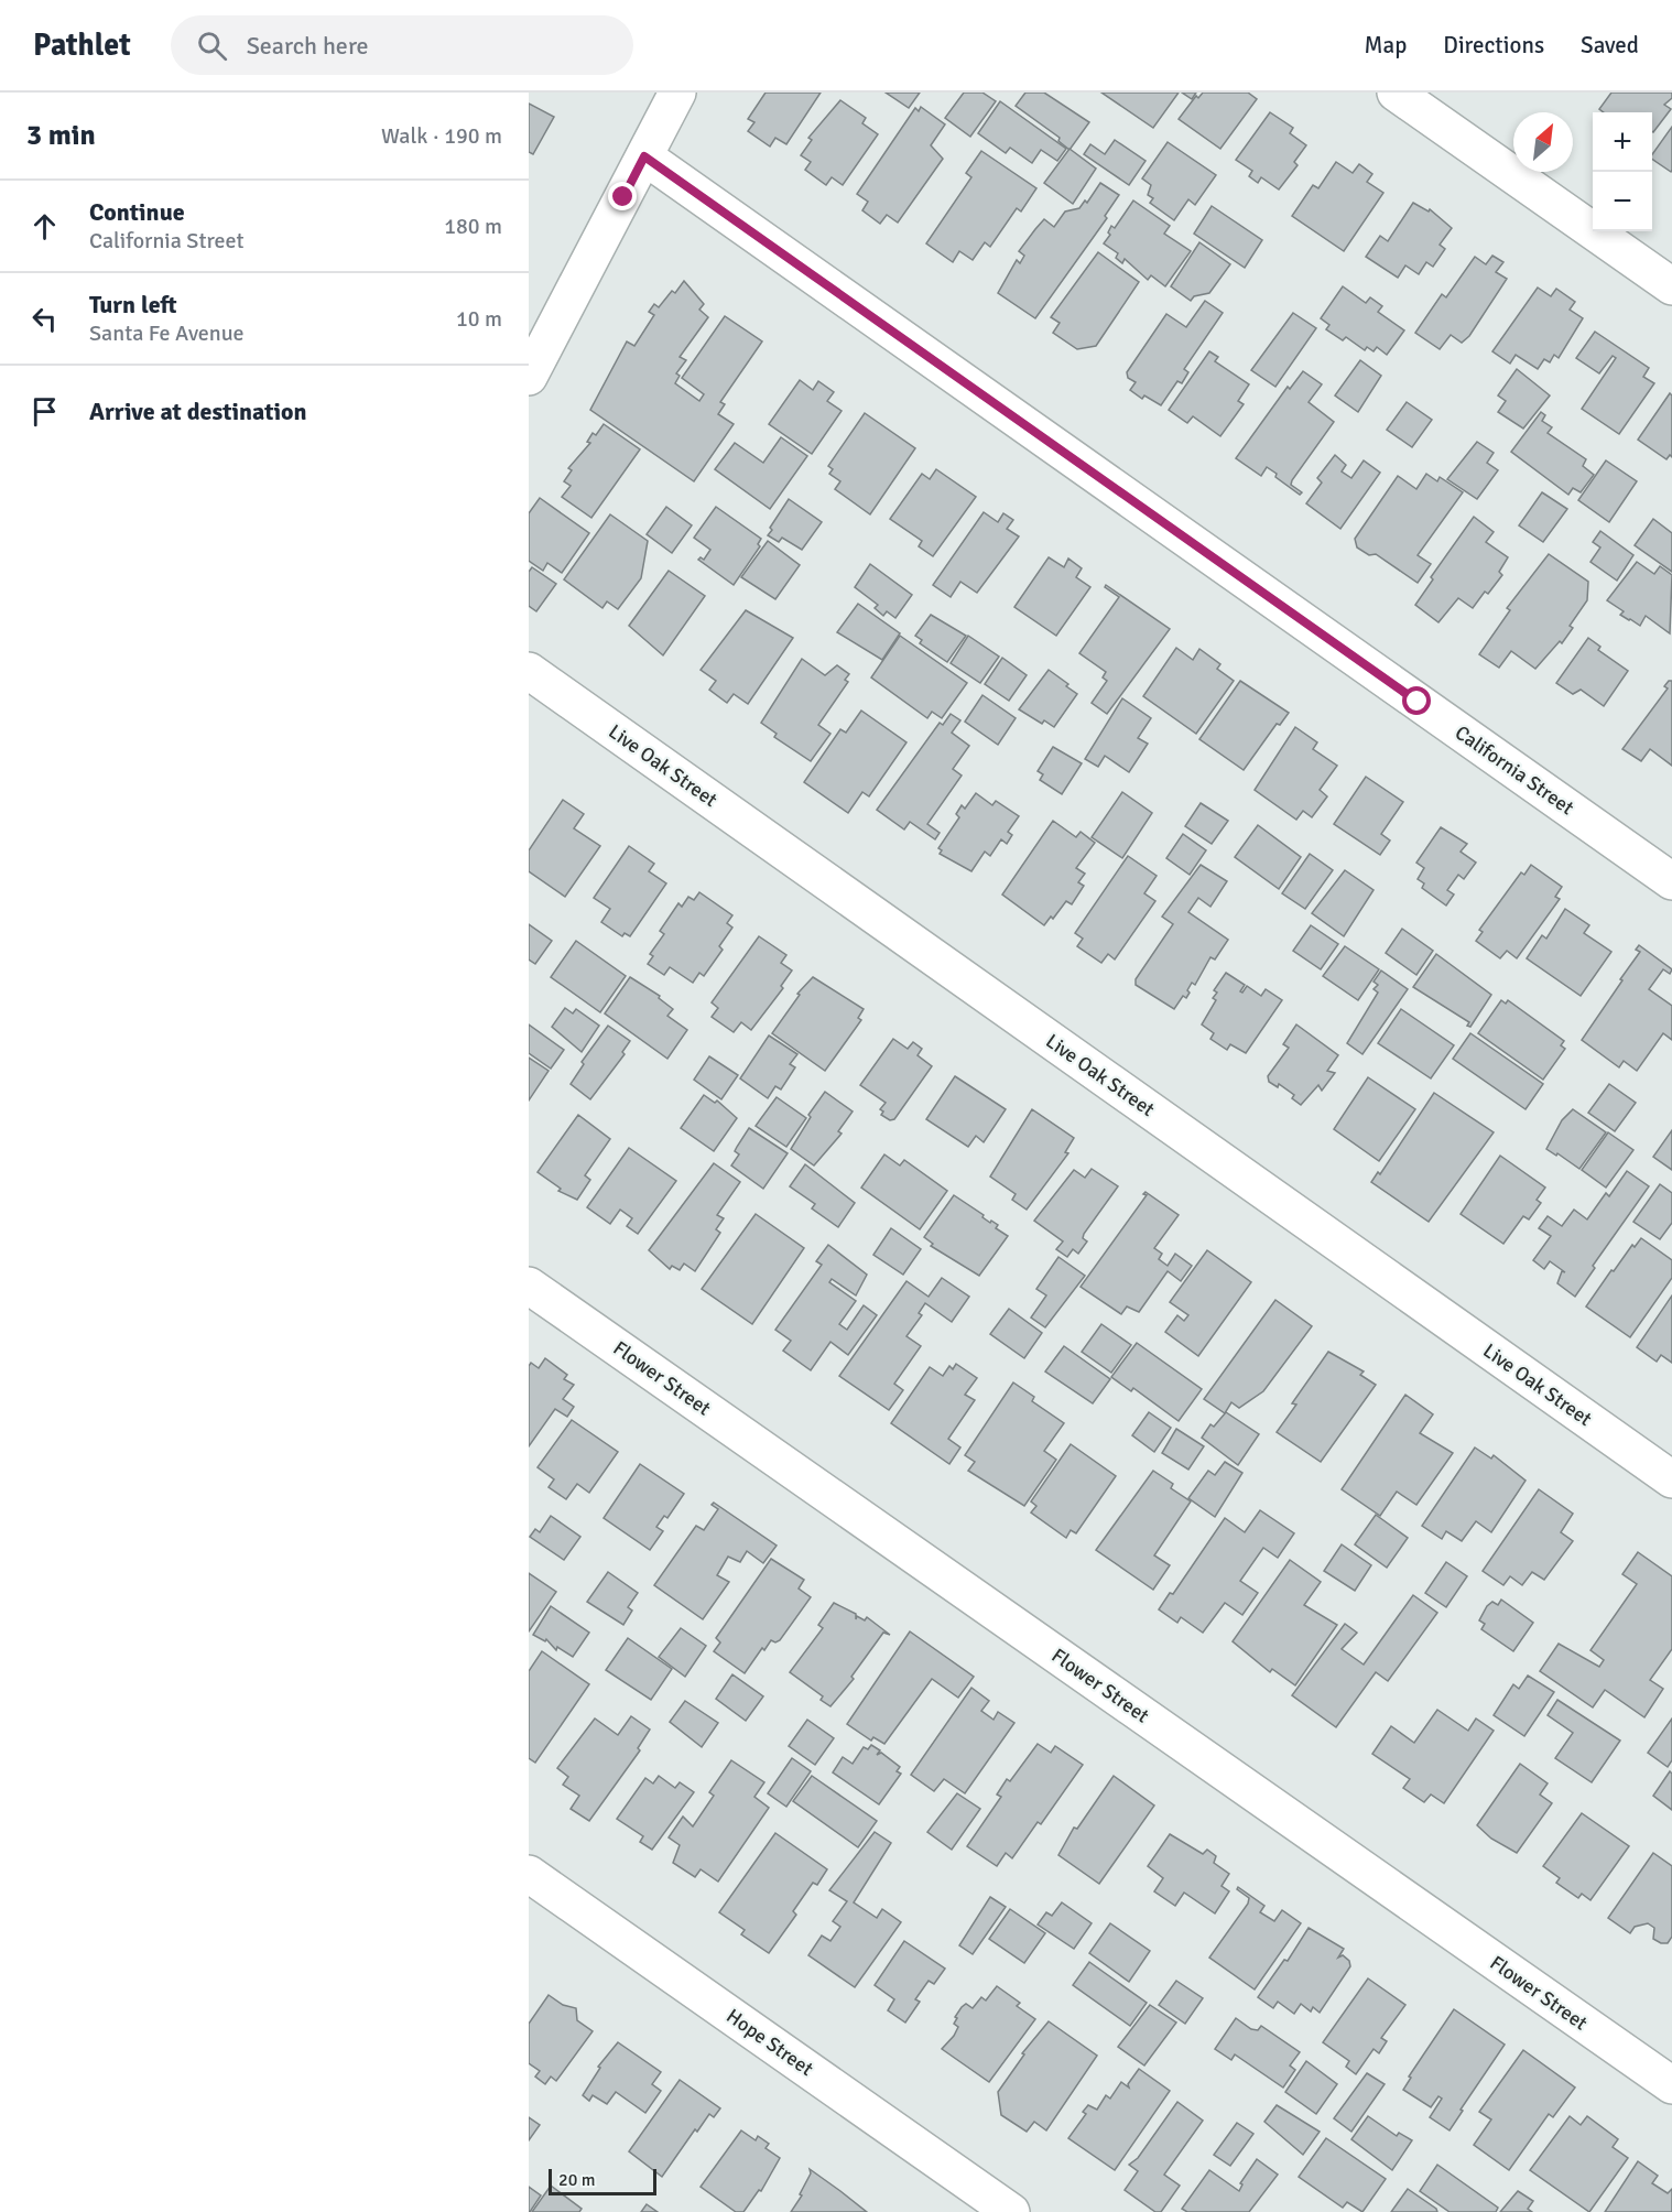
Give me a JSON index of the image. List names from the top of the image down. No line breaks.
{"streets":{"street":["Live Oak Street","California Street","Flower Street","Hope Street"]},"scale_bar":"20 m","north":"top right","page":{"header":"Pathlet","search":"Search here","nav":["Map","Directions","Saved"],"heading":["3 min","Walk · 190 m"],"map_buttons":["+","−"],"list":[["Continue","California Street","180 m"],["Turn left","Santa Fe Avenue","10 m"],"Arrive at destination"],"scale":"20 m"}}
